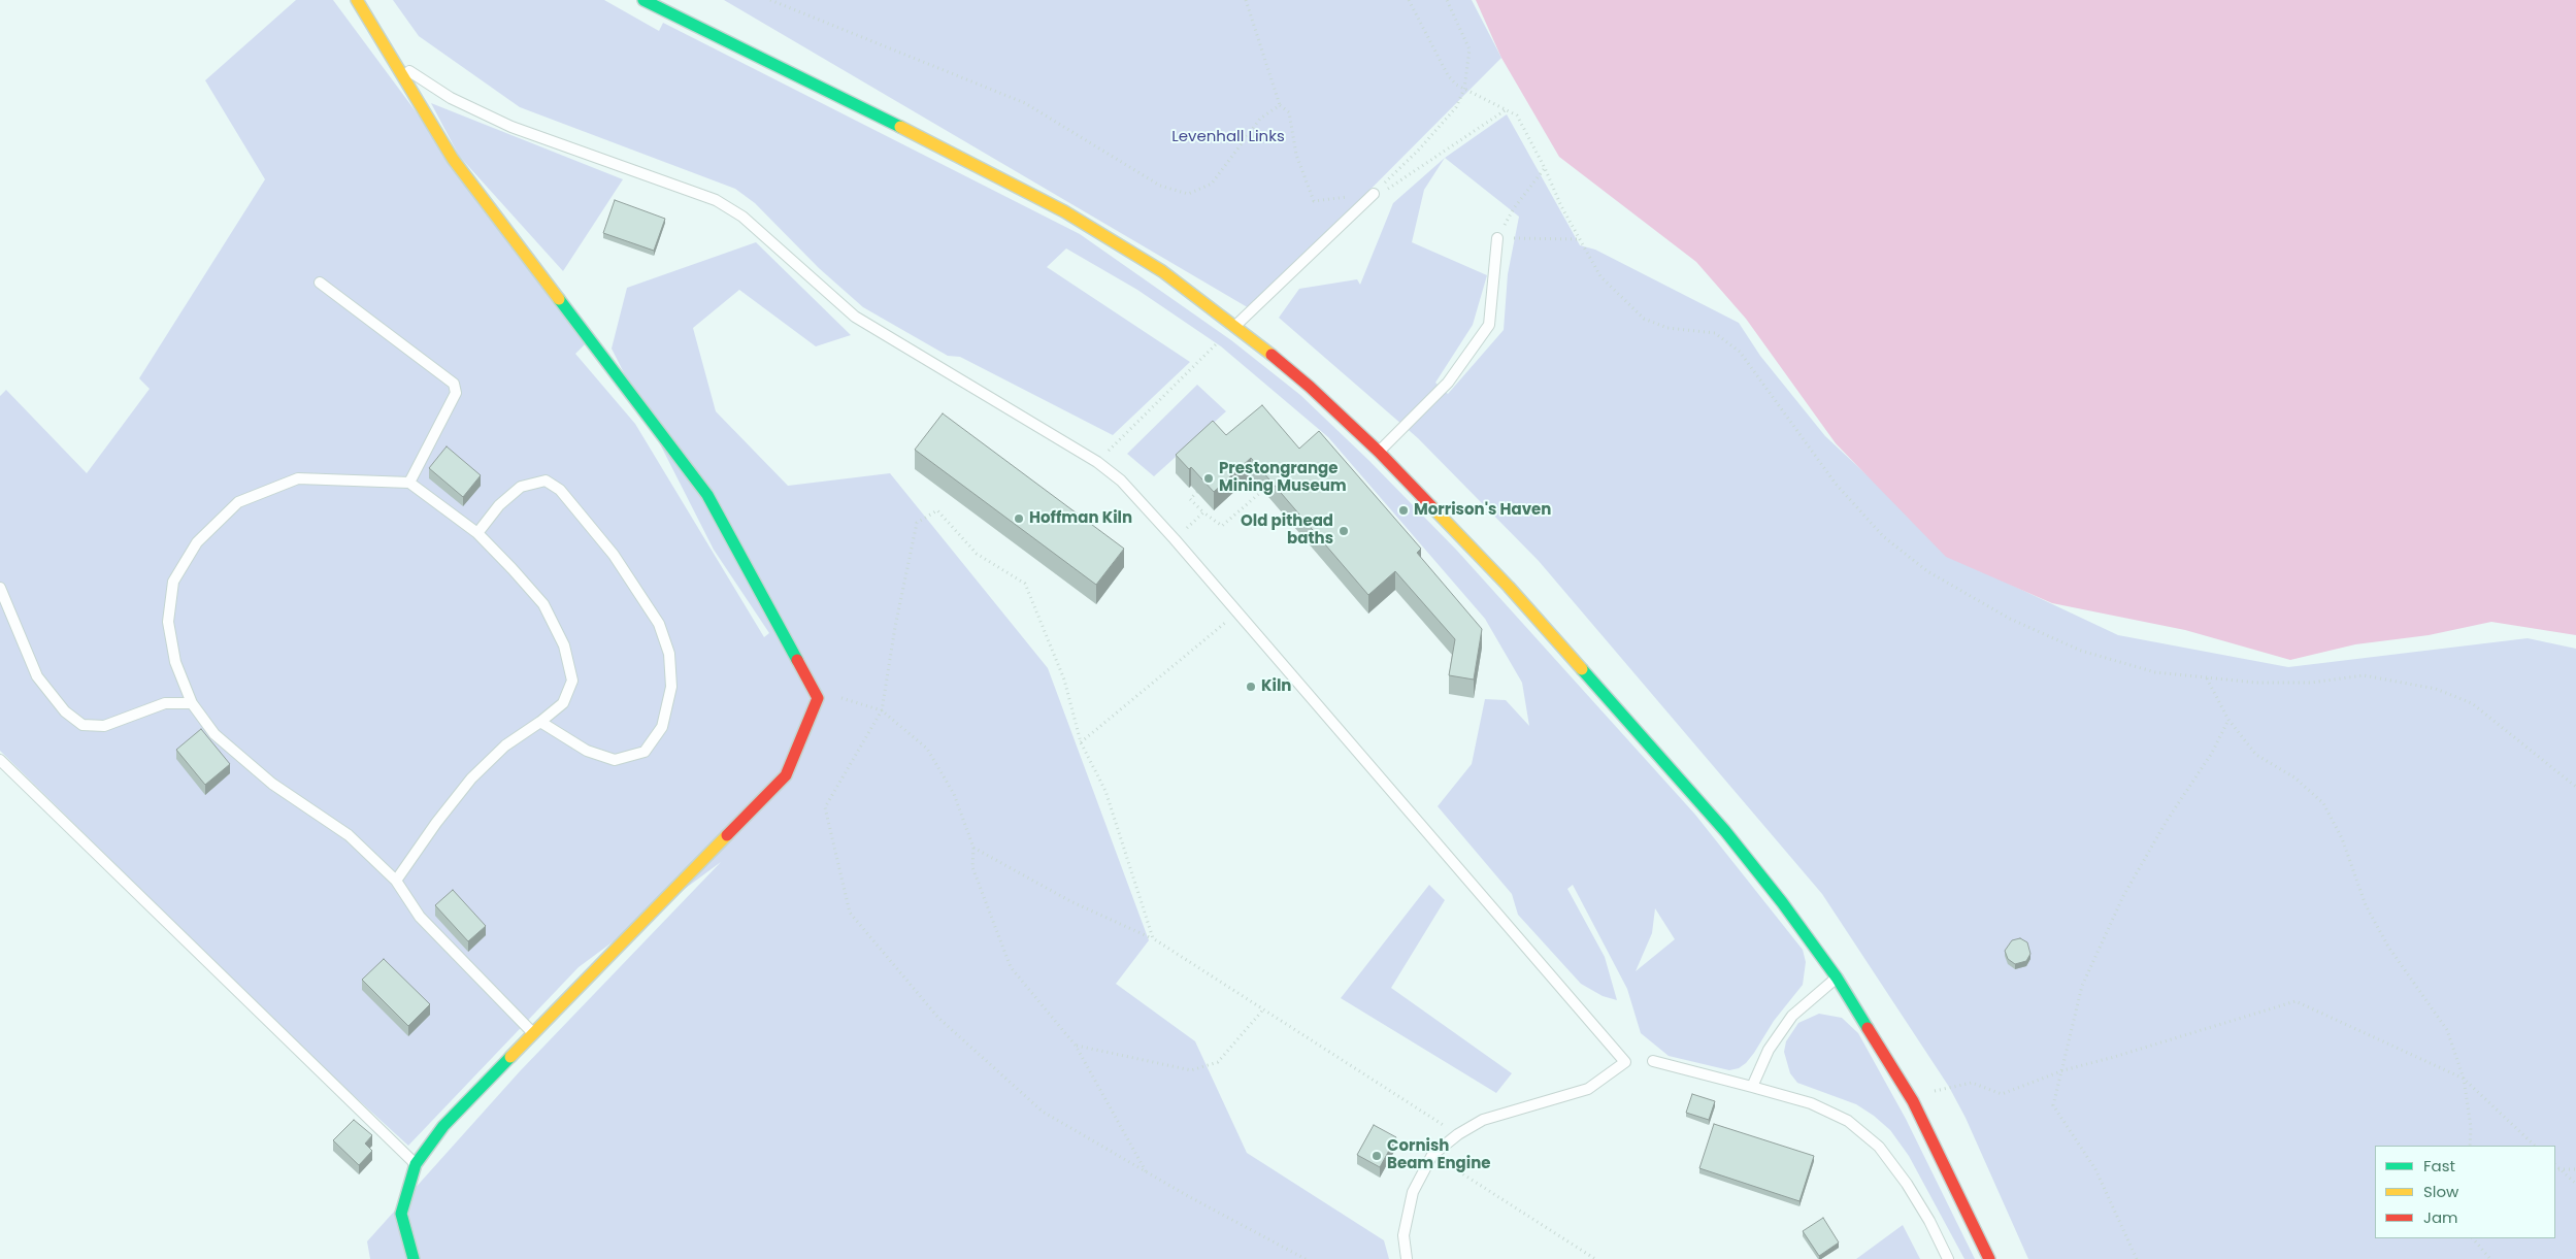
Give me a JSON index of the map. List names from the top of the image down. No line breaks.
{"parks":["Levenhall Links"],"places":["Prestongrange Mining Museum","Morrison's Haven","Hoffman Kiln","Old pithead baths","Kiln","Cornish Beam Engine"],"legend":["Fast","Slow","Jam"]}
